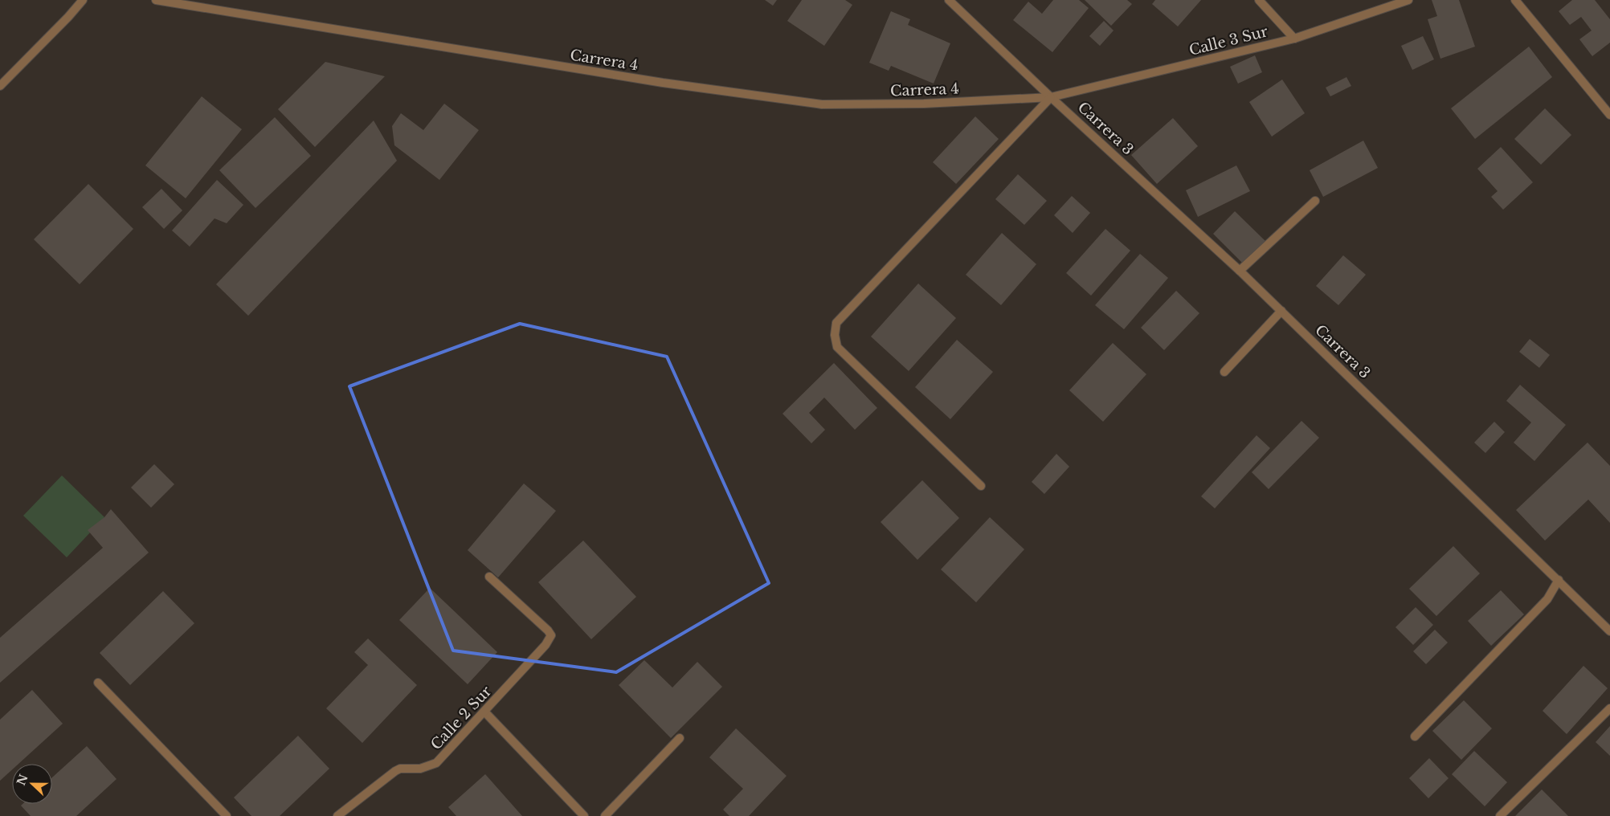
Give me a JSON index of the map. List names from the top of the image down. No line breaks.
{"streets":{"street":["Calle 3 Sur","Carrera 4","Carrera 3","Calle 2 Sur"]},"crossings":[["Calle 3 Sur","Carrera 4"],["Calle 3 Sur","Carrera 3"],["Carrera 4","Carrera 3"]],"north":"left"}
